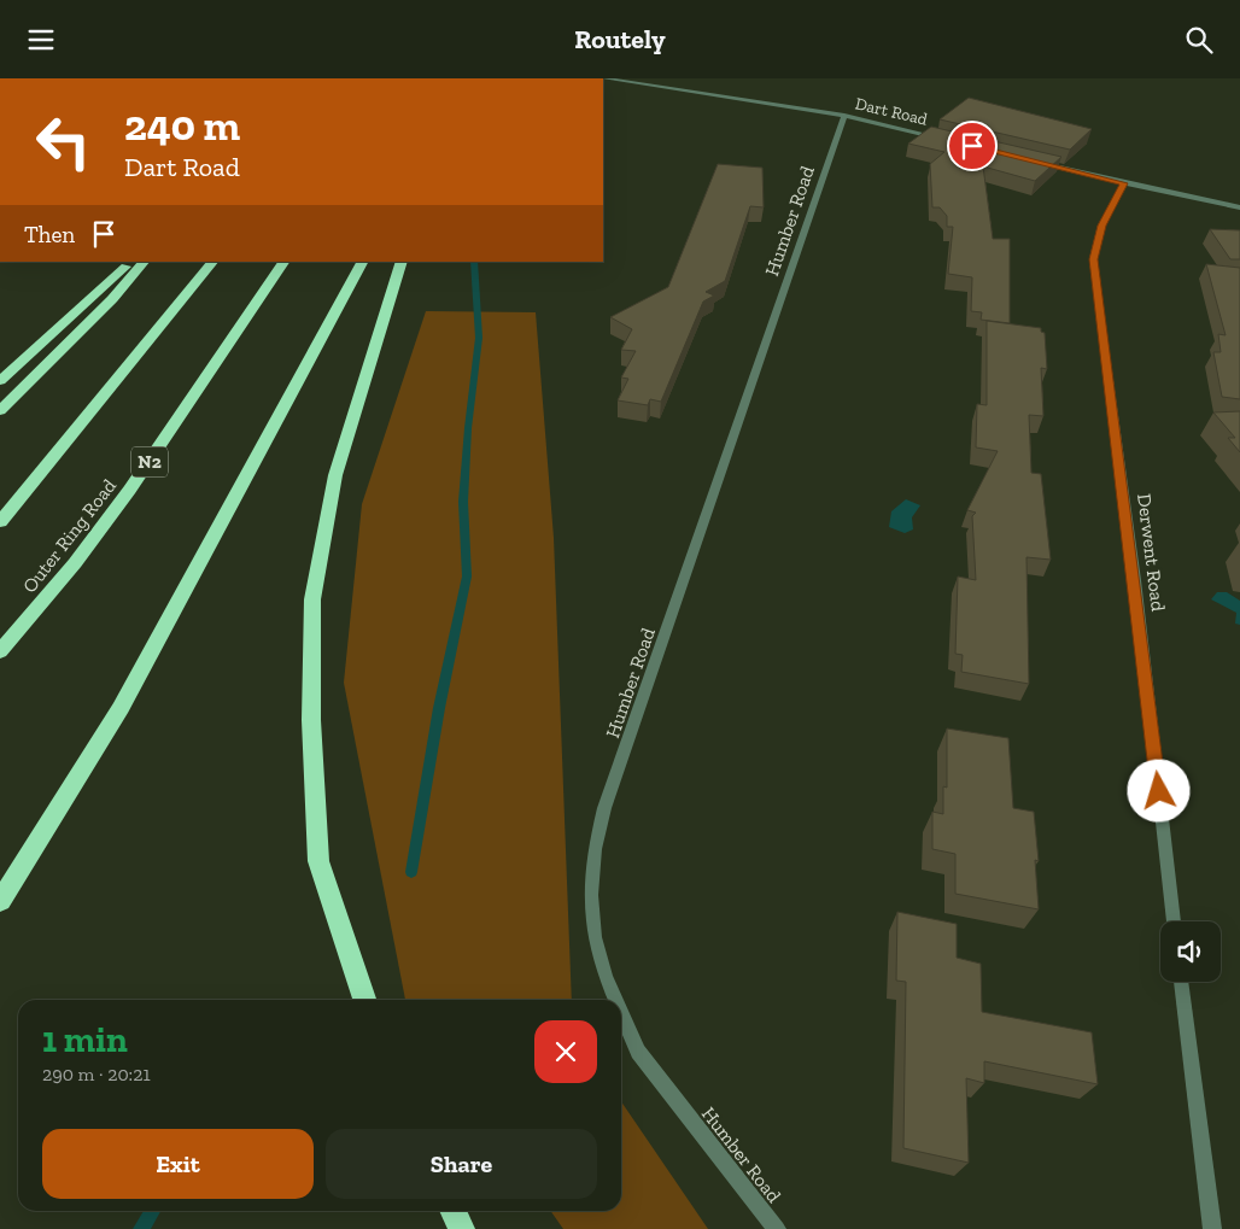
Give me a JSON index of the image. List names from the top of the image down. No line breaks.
{"streets":{"highway":["N2","Outer Ring Road"],"street":["Dart Road","Humber Road","Derwent Road"]},"crossings":[["Dart Road","Humber Road"]],"page":{"header":"Routely","turn":["240 m","Dart Road"],"then":"Then","heading":["1 min","290 m · 20:21"],"buttons":["Exit","Share"]}}
